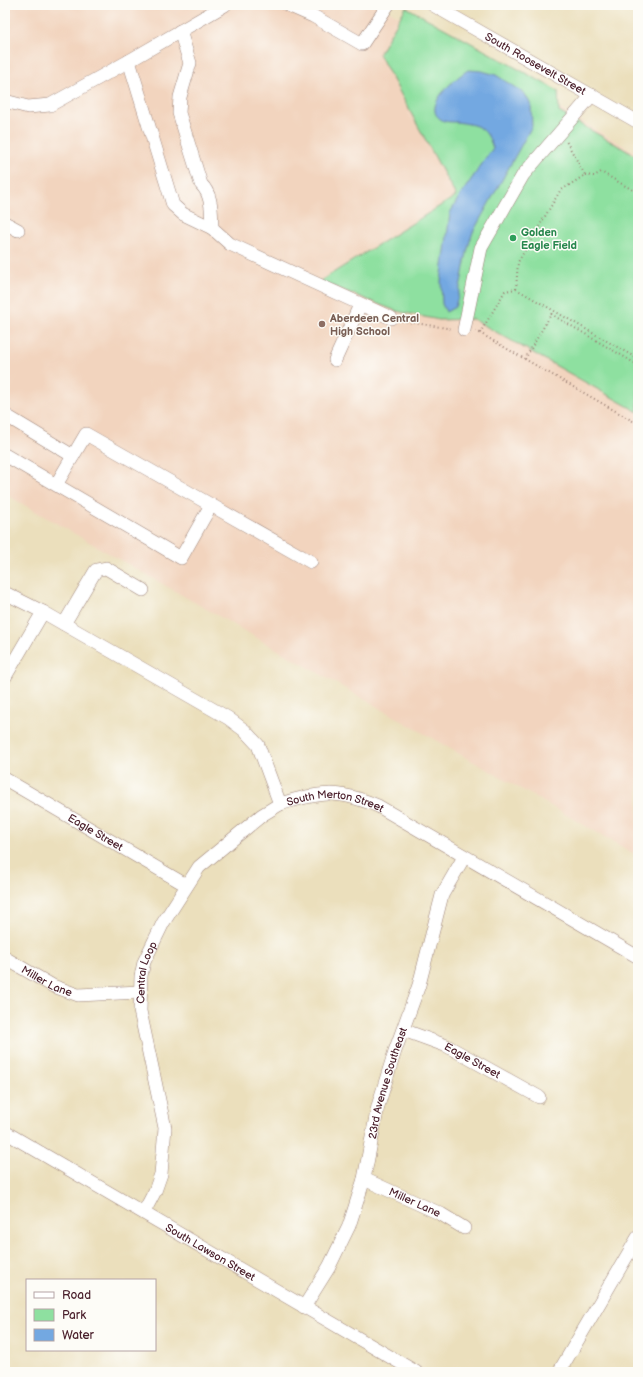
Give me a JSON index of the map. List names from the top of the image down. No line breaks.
{"streets":{"street":["South Roosevelt Street","South Merton Street","Eagle Street","Central Loop","Miller Lane","23rd Avenue Southeast","South Lawson Street"]},"crossings":[["South Merton Street","Central Loop"],["South Merton Street","23rd Avenue Southeast"],["Eagle Street","Central Loop"],["Eagle Street","23rd Avenue Southeast"],["Central Loop","Miller Lane"],["Central Loop","South Lawson Street"],["Miller Lane","23rd Avenue Southeast"],["23rd Avenue Southeast","South Lawson Street"]],"places":["Golden Eagle Field","Aberdeen Central High School"],"legend":["Road","Park","Water"]}
